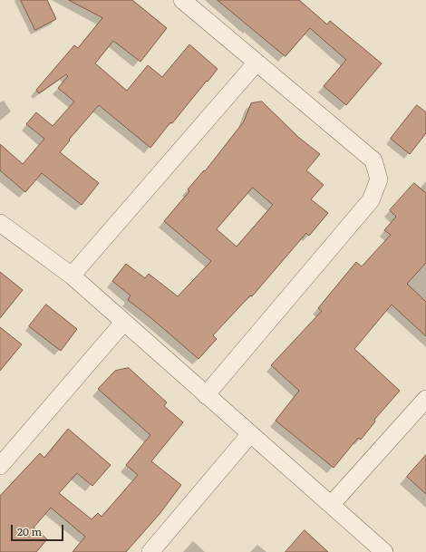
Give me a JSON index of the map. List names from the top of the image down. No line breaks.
{"scale_bar":"20 m"}
